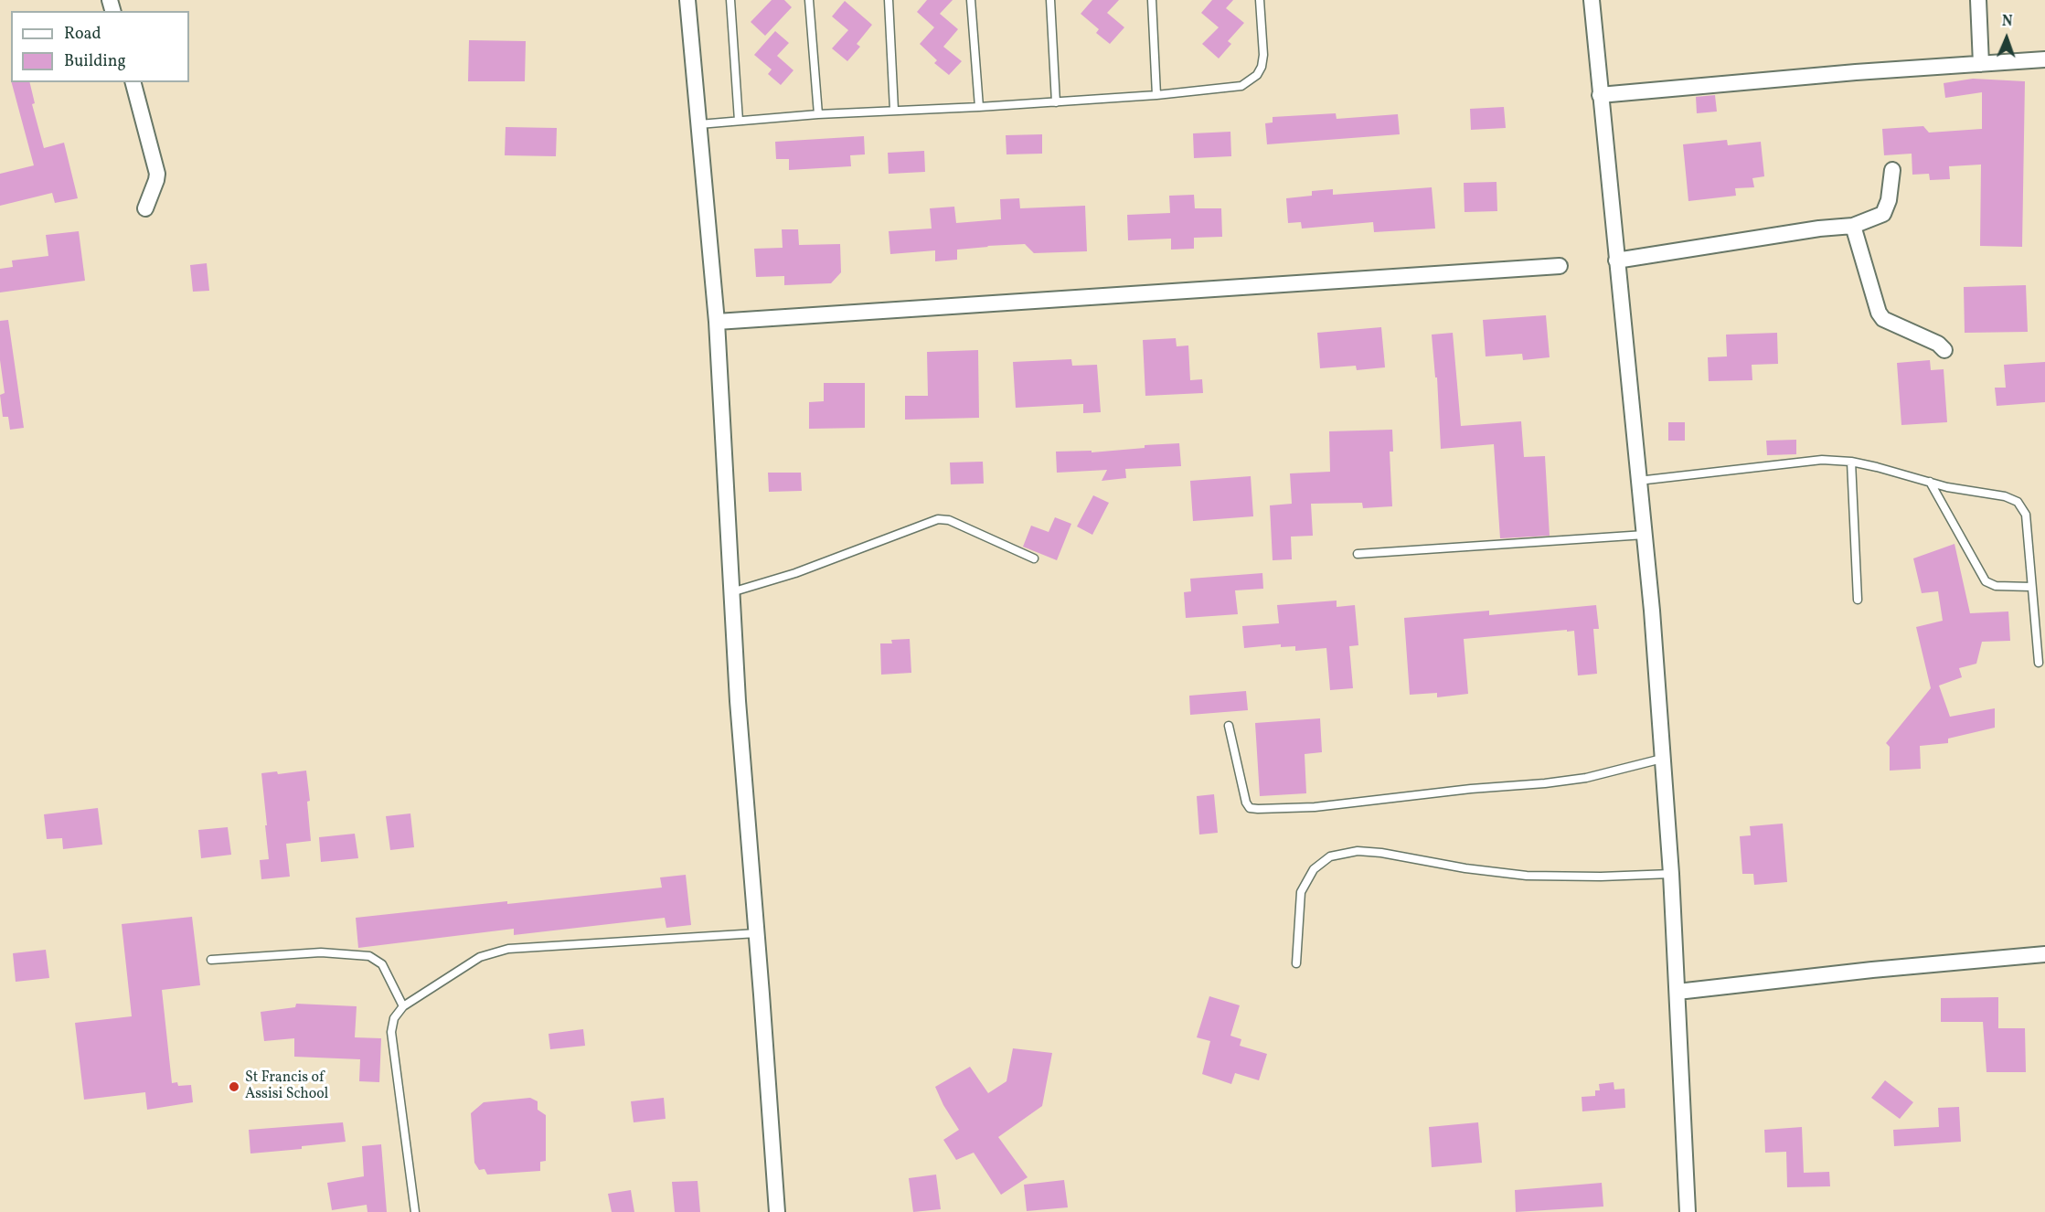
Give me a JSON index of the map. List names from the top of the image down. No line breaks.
{"places":["St Francis of Assisi School"],"legend":["Road","Building"],"north":"top"}
